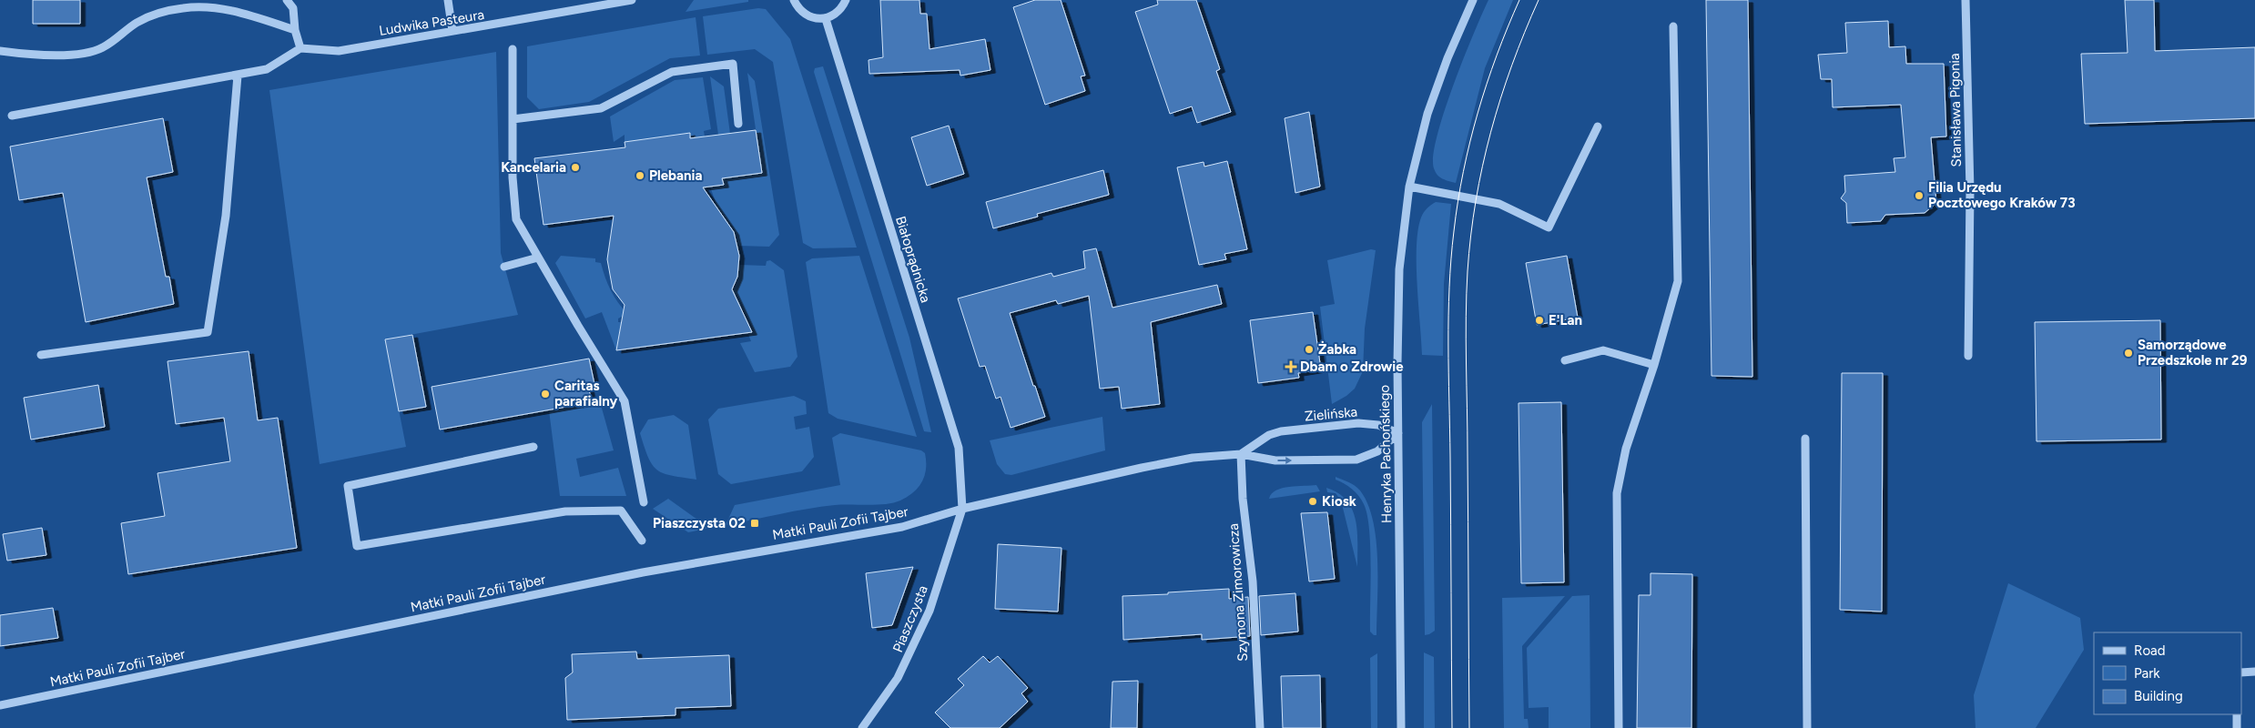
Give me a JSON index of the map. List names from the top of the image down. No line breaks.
{"streets":{"street":["Ludwika Pasteura","Stanisława Pigonia","Białoprądnicka","Zielińska","Henryka Pachońskiego","Matki Pauli Zofii Tajber","Szymona Zimorowicza","Piaszczysta"]},"crossings":[["Białoprądnicka","Zielińska"],["Białoprądnicka","Matki Pauli Zofii Tajber"],["Białoprądnicka","Piaszczysta"],["Zielińska","Henryka Pachońskiego"],["Zielińska","Matki Pauli Zofii Tajber"],["Zielińska","Szymona Zimorowicza"],["Zielińska","Piaszczysta"],["Matki Pauli Zofii Tajber","Piaszczysta"]],"places":{"other":["Kancelaria","Plebania","Filia Urzędu Pocztowego Kraków 73","E'Lan","Żabka","Samorządowe Przedszkole nr 29","Caritas parafialny","Kiosk"],"health":["Dbam o Zdrowie"],"transit":["Piaszczysta 02"]},"legend":["Road","Park","Building"]}
